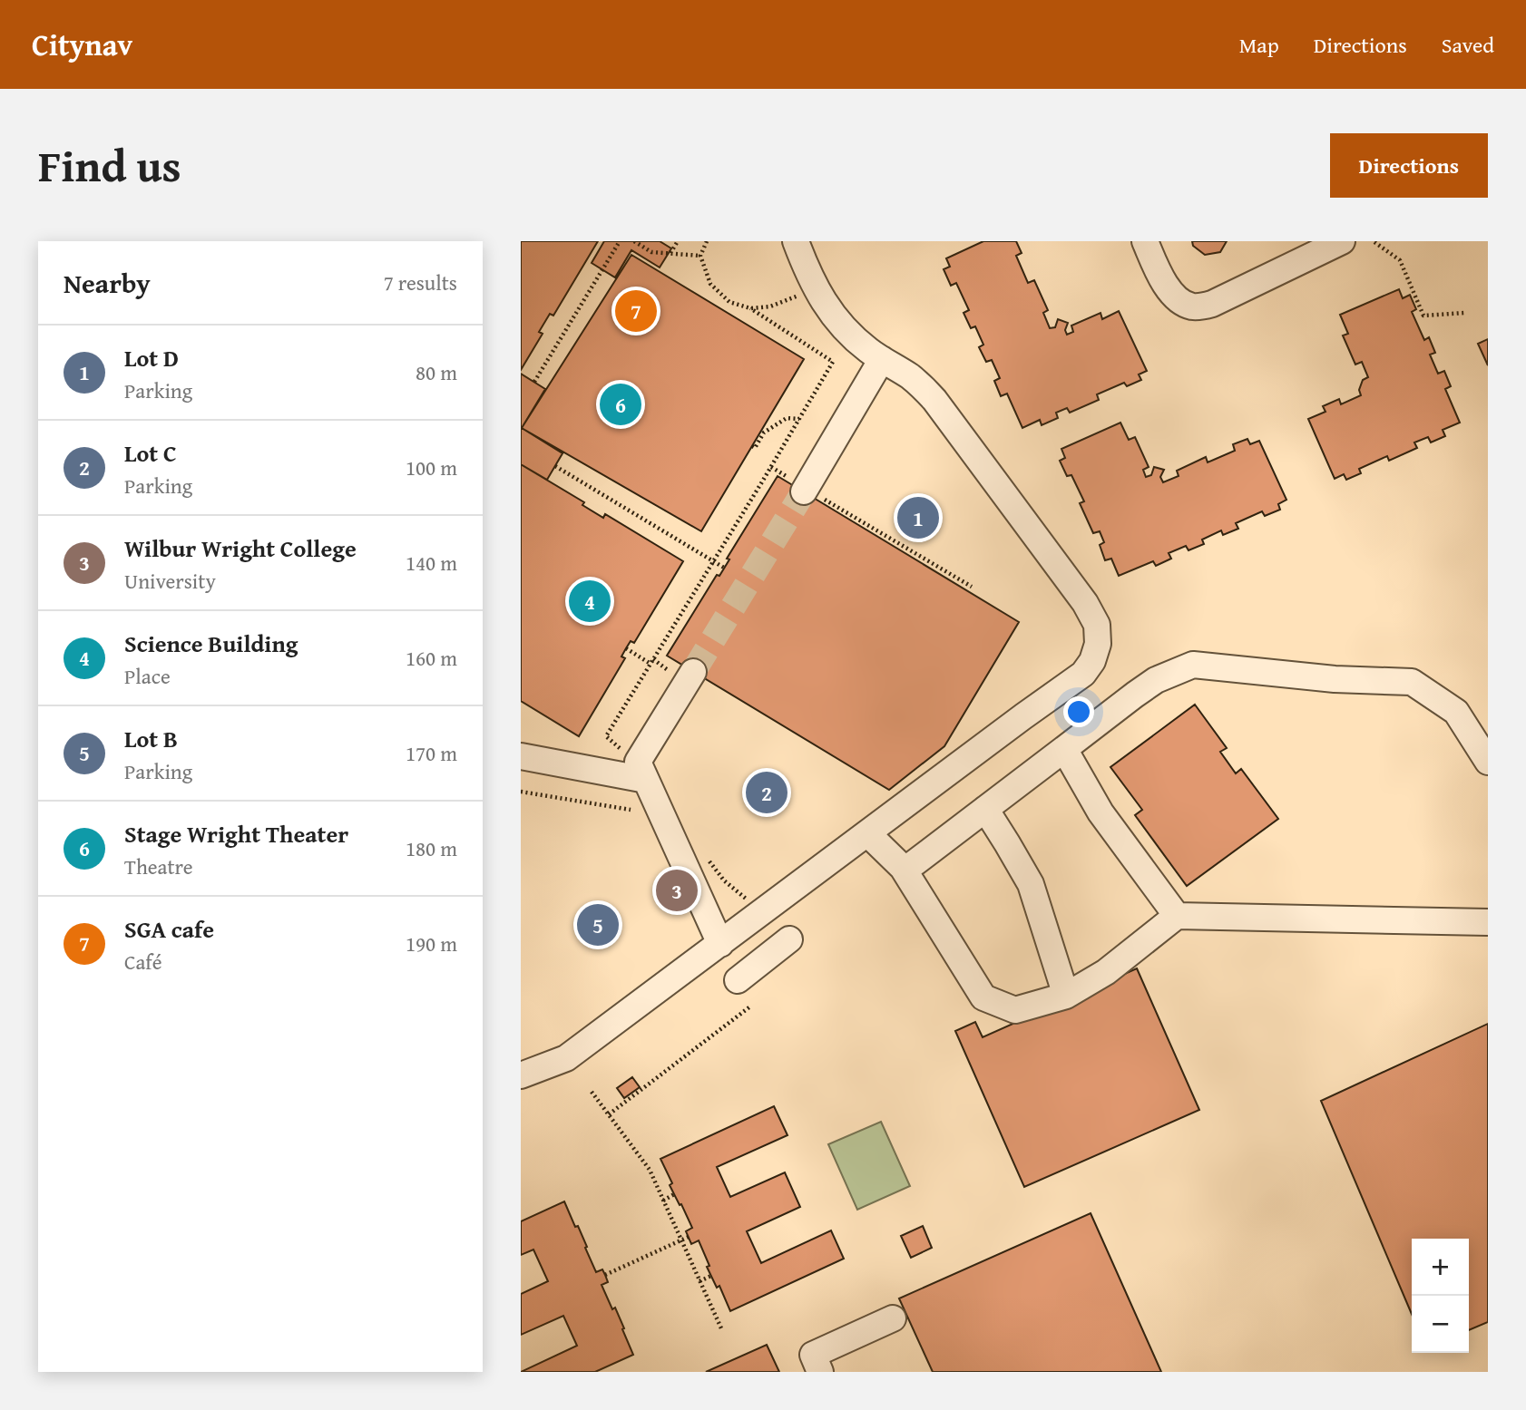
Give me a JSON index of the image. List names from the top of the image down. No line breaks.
{"page":{"header":"Citynav","nav":["Map","Directions","Saved"],"title":"Find us","buttons":"Directions","heading":["Nearby","7 results"],"pins":["7","6","1","4","2","3","5"],"list":[{"mark":"1","name":"Lot D","note":"Parking","value":"80 m"},{"mark":"2","name":"Lot C","note":"Parking","value":"100 m"},{"mark":"3","name":"Wilbur Wright College","note":"University","value":"140 m"},{"mark":"4","name":"Science Building","note":"Place","value":"160 m"},{"mark":"5","name":"Lot B","note":"Parking","value":"170 m"},{"mark":"6","name":"Stage Wright Theater","note":"Theatre","value":"180 m"},{"mark":"7","name":"SGA cafe","note":"Café","value":"190 m"}],"map_buttons":["+","−"]}}
